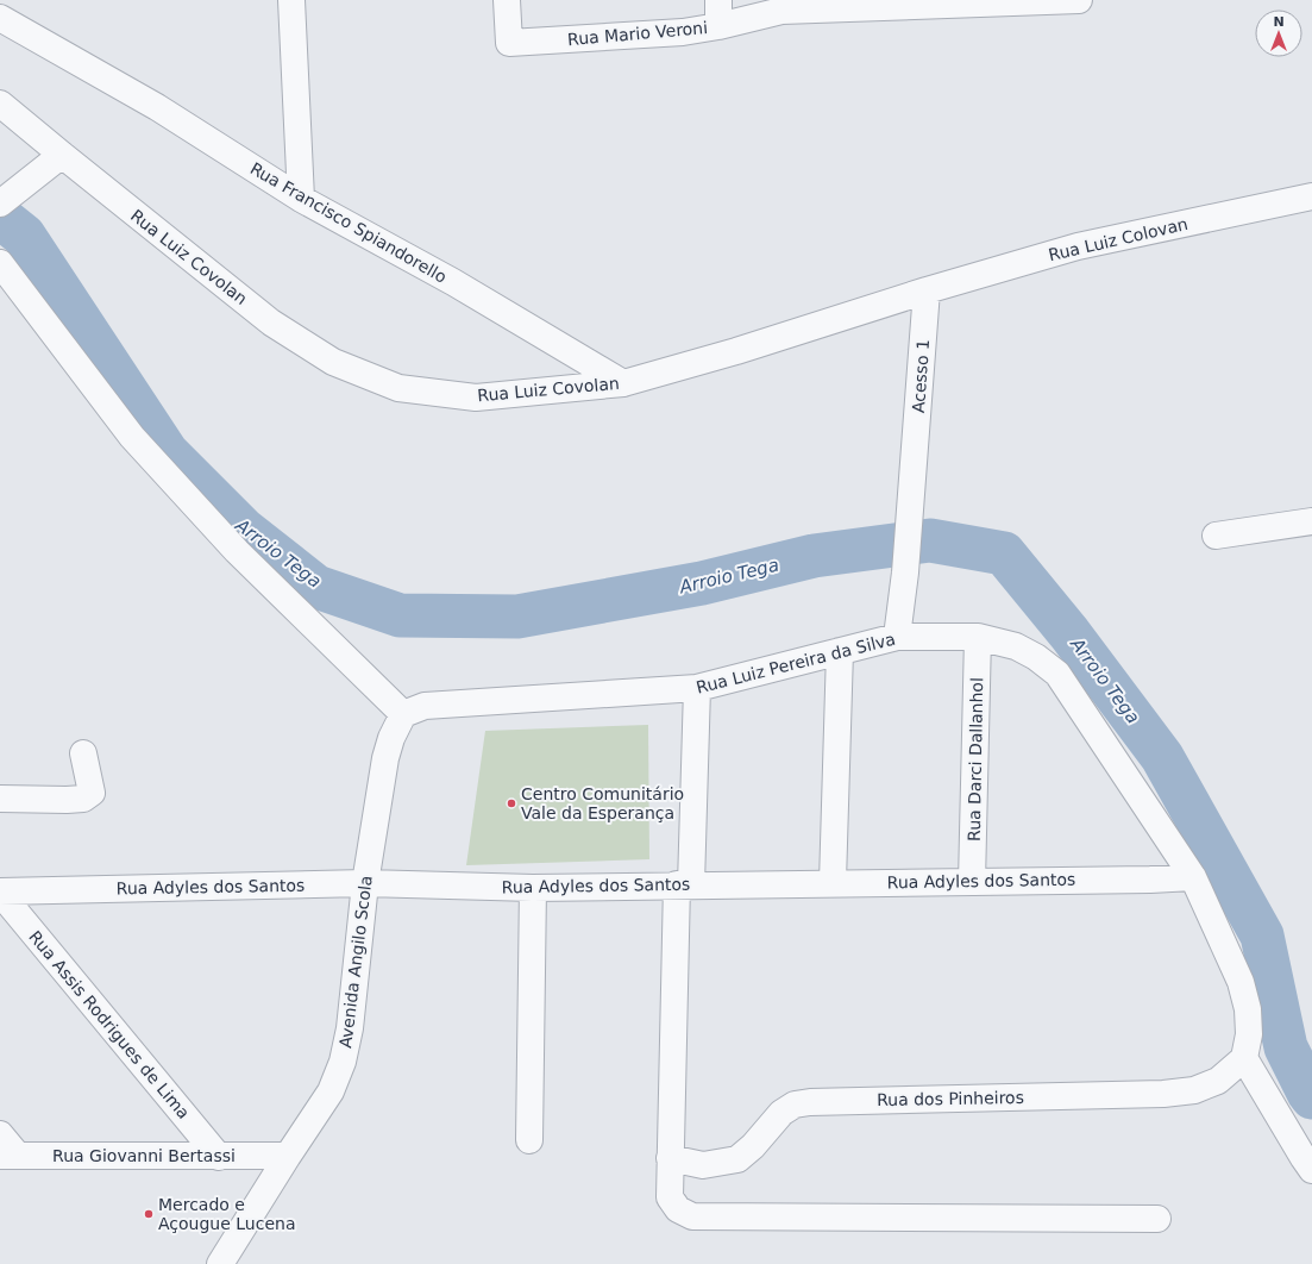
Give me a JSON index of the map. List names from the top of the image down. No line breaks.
{"streets":{"street":["Rua Mario Veroni","Rua Francisco Spiandorello","Rua Luiz Colovan","Rua Luiz Covolan","Acesso 1","Rua Luiz Pereira da Silva","Rua Darci Dallanhol","Rua Adyles dos Santos","Avenida Angilo Scola","Rua Assis Rodrigues de Lima","Rua dos Pinheiros","Rua Giovanni Bertassi"]},"crossings":[["Rua Francisco Spiandorello","Rua Luiz Covolan"],["Rua Luiz Colovan","Rua Luiz Covolan"],["Rua Luiz Colovan","Acesso 1"],["Rua Luiz Covolan","Acesso 1"],["Acesso 1","Rua Luiz Pereira da Silva"],["Rua Luiz Pereira da Silva","Rua Darci Dallanhol"],["Rua Luiz Pereira da Silva","Rua Adyles dos Santos"],["Rua Luiz Pereira da Silva","Avenida Angilo Scola"],["Rua Luiz Pereira da Silva","Rua dos Pinheiros"],["Rua Darci Dallanhol","Rua Adyles dos Santos"],["Rua Adyles dos Santos","Avenida Angilo Scola"],["Rua Adyles dos Santos","Rua Assis Rodrigues de Lima"],["Avenida Angilo Scola","Rua Giovanni Bertassi"],["Rua Assis Rodrigues de Lima","Rua Giovanni Bertassi"]],"water":["Arroio Tega"],"places":["Centro Comunitário Vale da Esperança","Mercado e Açougue Lucena"],"north":"top"}
